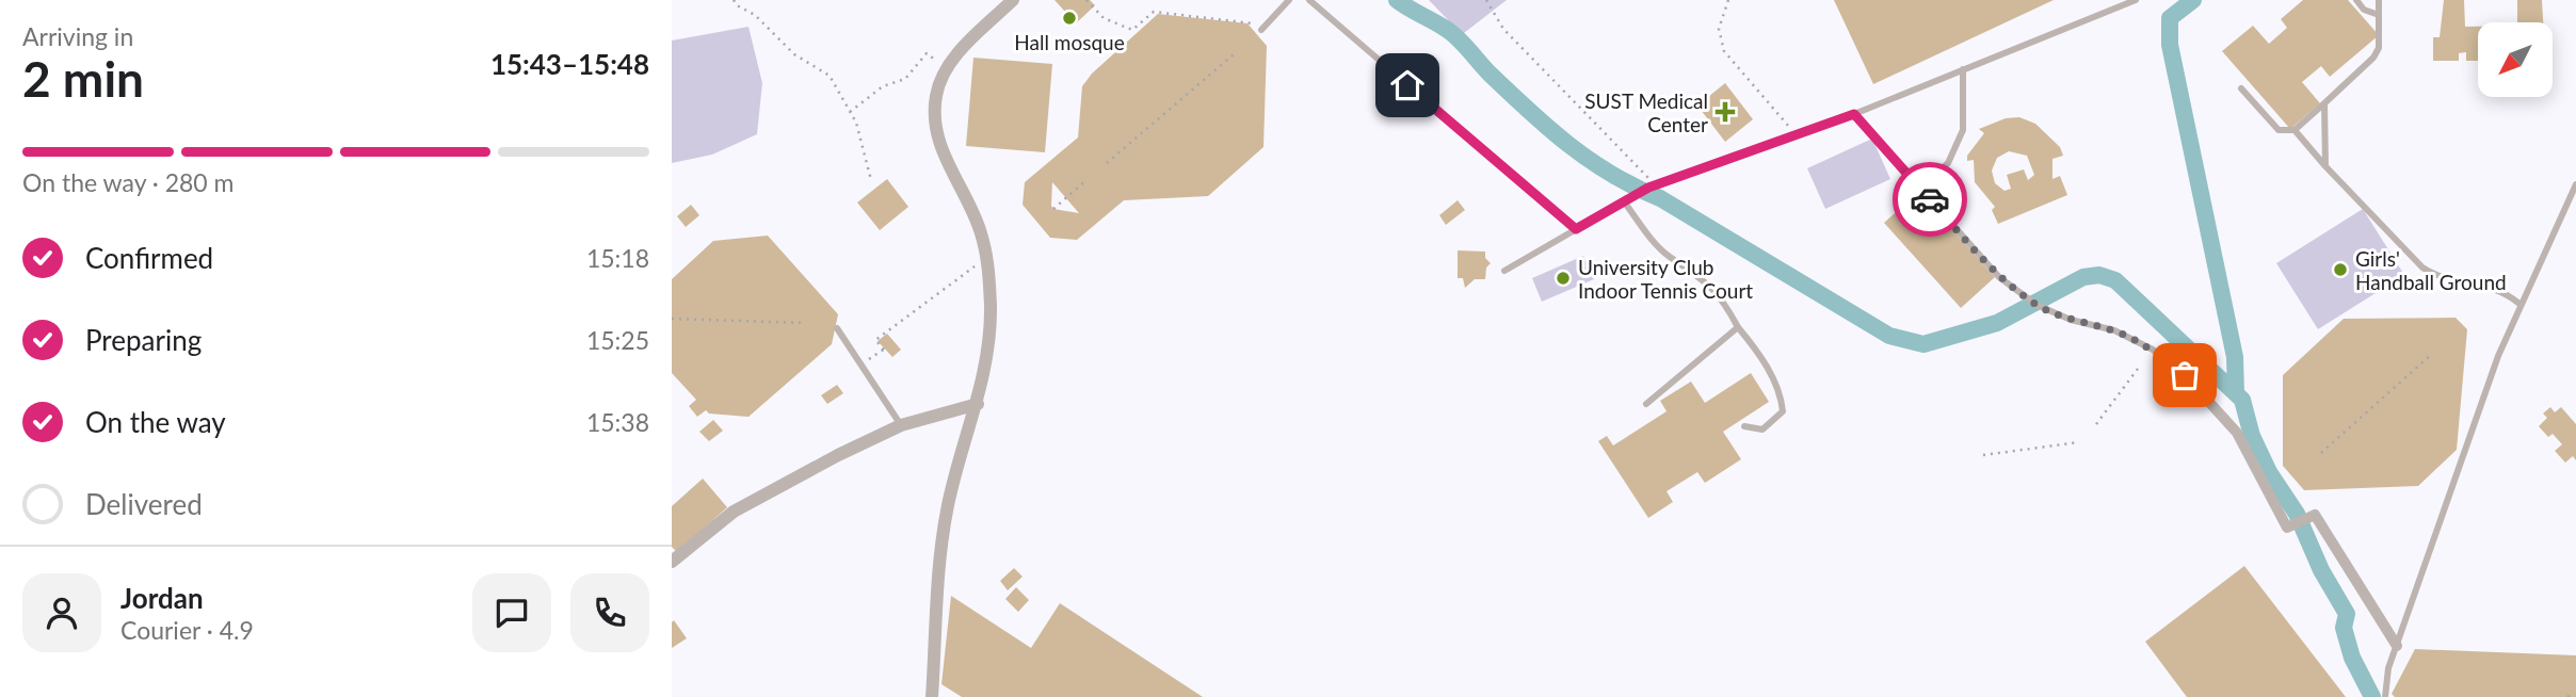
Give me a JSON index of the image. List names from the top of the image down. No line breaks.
{"places":{"other":["Hall mosque","Girls' Handball Ground","University Club Indoor Tennis Court"],"health":["SUST Medical Center"]},"north":"bottom left","page":{"heading":["2 min","Arriving in","15:43–15:48"],"panel":["Jordan","Courier · 4.9"],"bar":"On the way · 280 m","list":[["Confirmed","15:18"],["Preparing","15:25"],["On the way","15:38"],"Delivered"]}}
